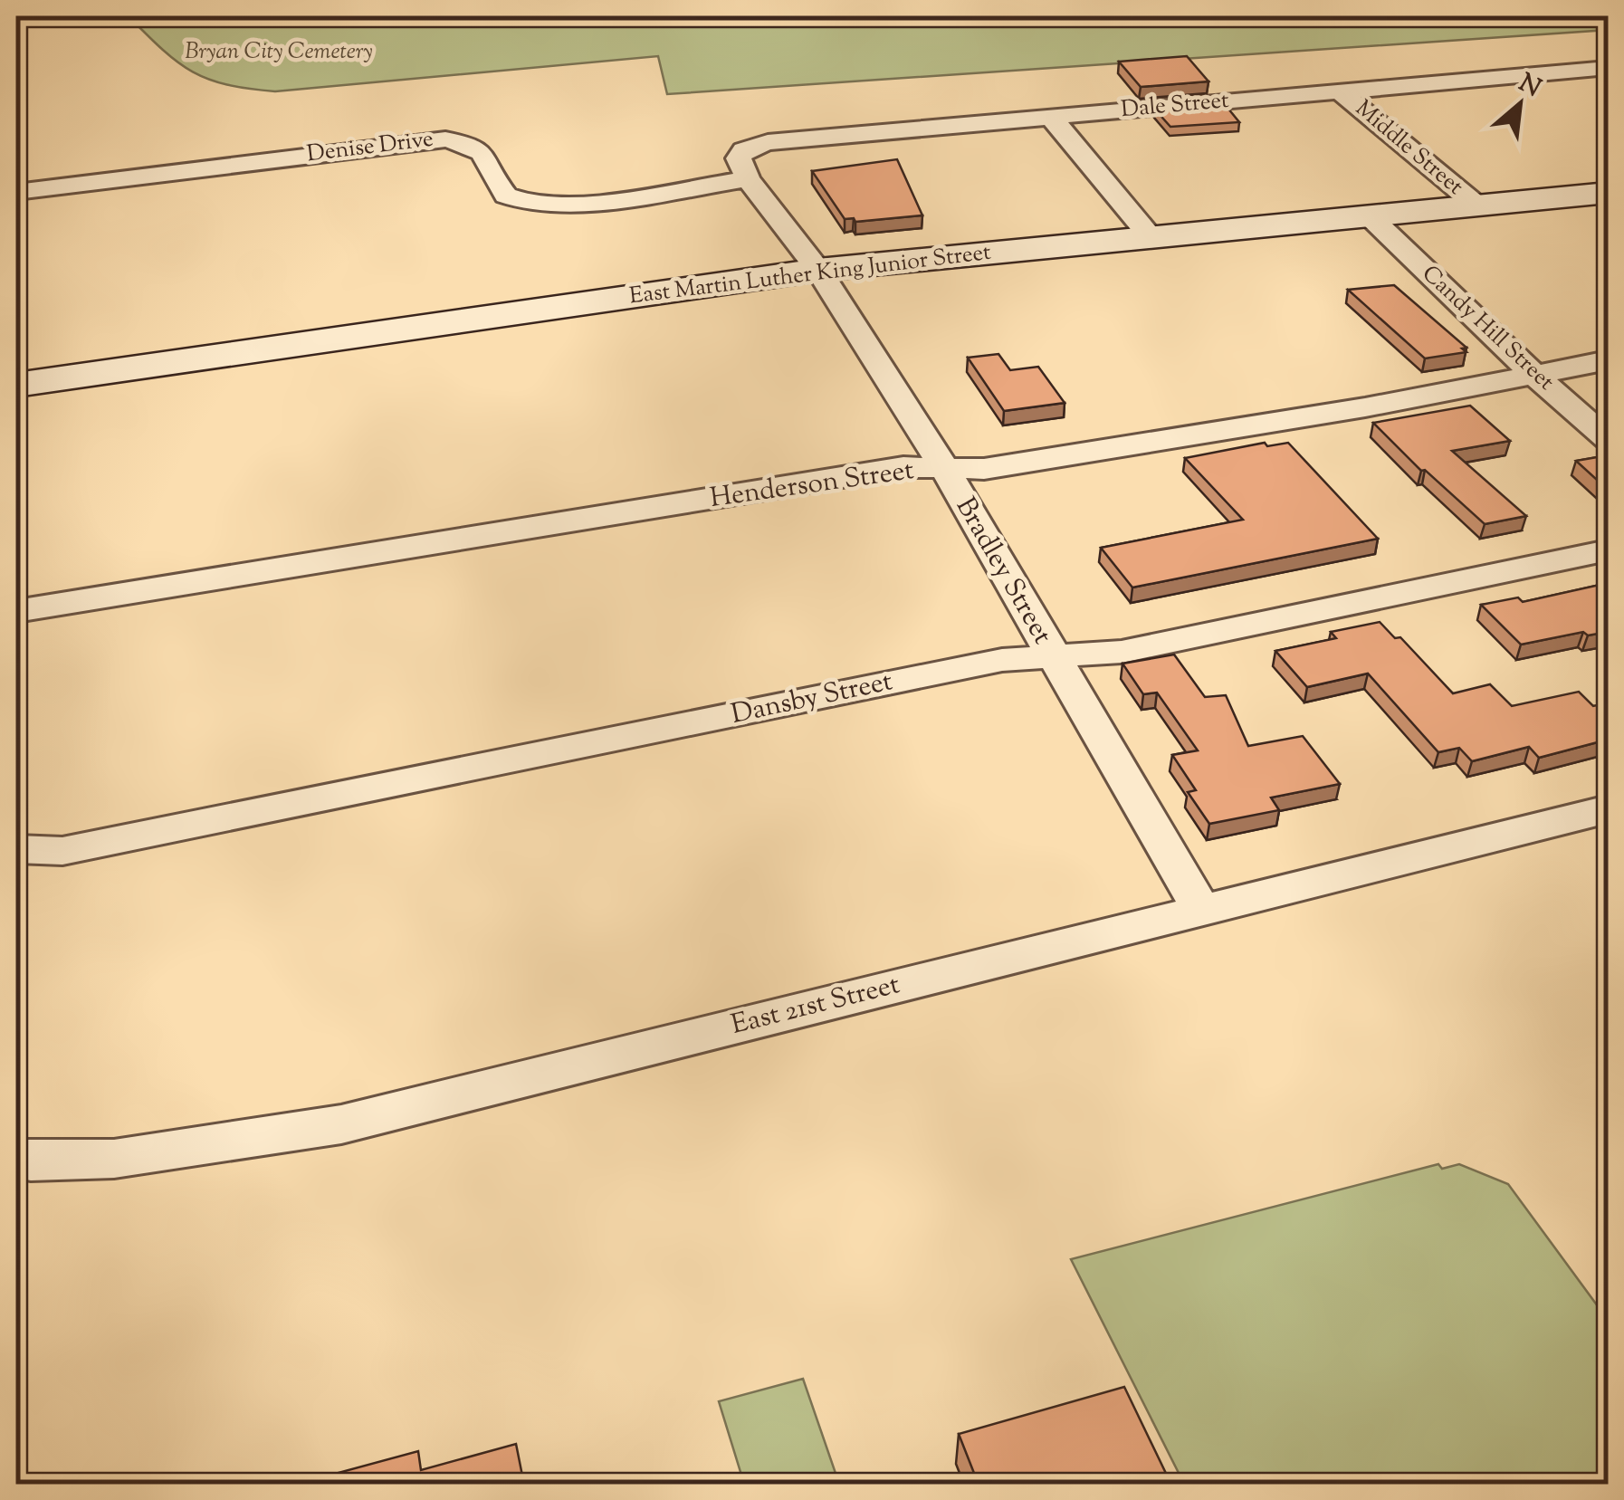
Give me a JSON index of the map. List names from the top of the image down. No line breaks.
{"streets":{"street":["Dale Street","Denise Drive","Middle Street","East Martin Luther King Junior Street","Candy Hill Street","Henderson Street","Bradley Street","Dansby Street","East 21st Street"]},"crossings":[["Dale Street","Denise Drive"],["Dale Street","Middle Street"],["Dale Street","Bradley Street"],["Denise Drive","Bradley Street"],["Middle Street","East Martin Luther King Junior Street"],["East Martin Luther King Junior Street","Candy Hill Street"],["East Martin Luther King Junior Street","Bradley Street"],["Candy Hill Street","Henderson Street"],["Henderson Street","Bradley Street"],["Bradley Street","Dansby Street"],["Bradley Street","East 21st Street"]],"parks":["Bryan City Cemetery"],"north":"top right"}
